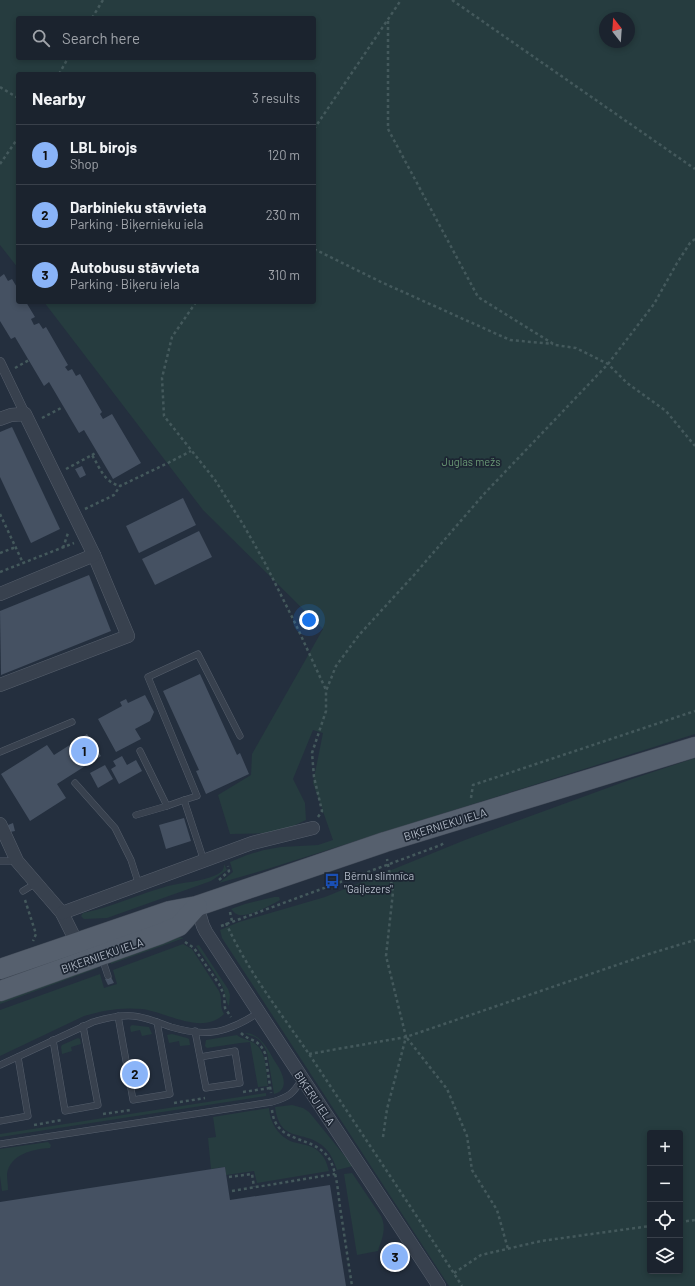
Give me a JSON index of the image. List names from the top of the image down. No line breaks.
{"streets":{"main road":["BIĶERNIEKU IELA"],"street":["BIĶERU IELA"]},"crossings":[["BIĶERNIEKU IELA","BIĶERU IELA"]],"parks":["Juglas mežs"],"places":{"bus stop":["Bērnu slimnīca \"Gaiļezers\""]},"north":"top","page":{"search":"Search here","heading":["Nearby","3 results"],"list":[{"mark":"1","name":"LBL birojs","note":"Shop","value":"120 m"},{"mark":"2","name":"Darbinieku stāvvieta","note":"Parking · Biķernieku iela","value":"230 m"},{"mark":"3","name":"Autobusu stāvvieta","note":"Parking · Biķeru iela","value":"310 m"}],"pins":["1","2","3"],"map_buttons":["+","−"]}}
